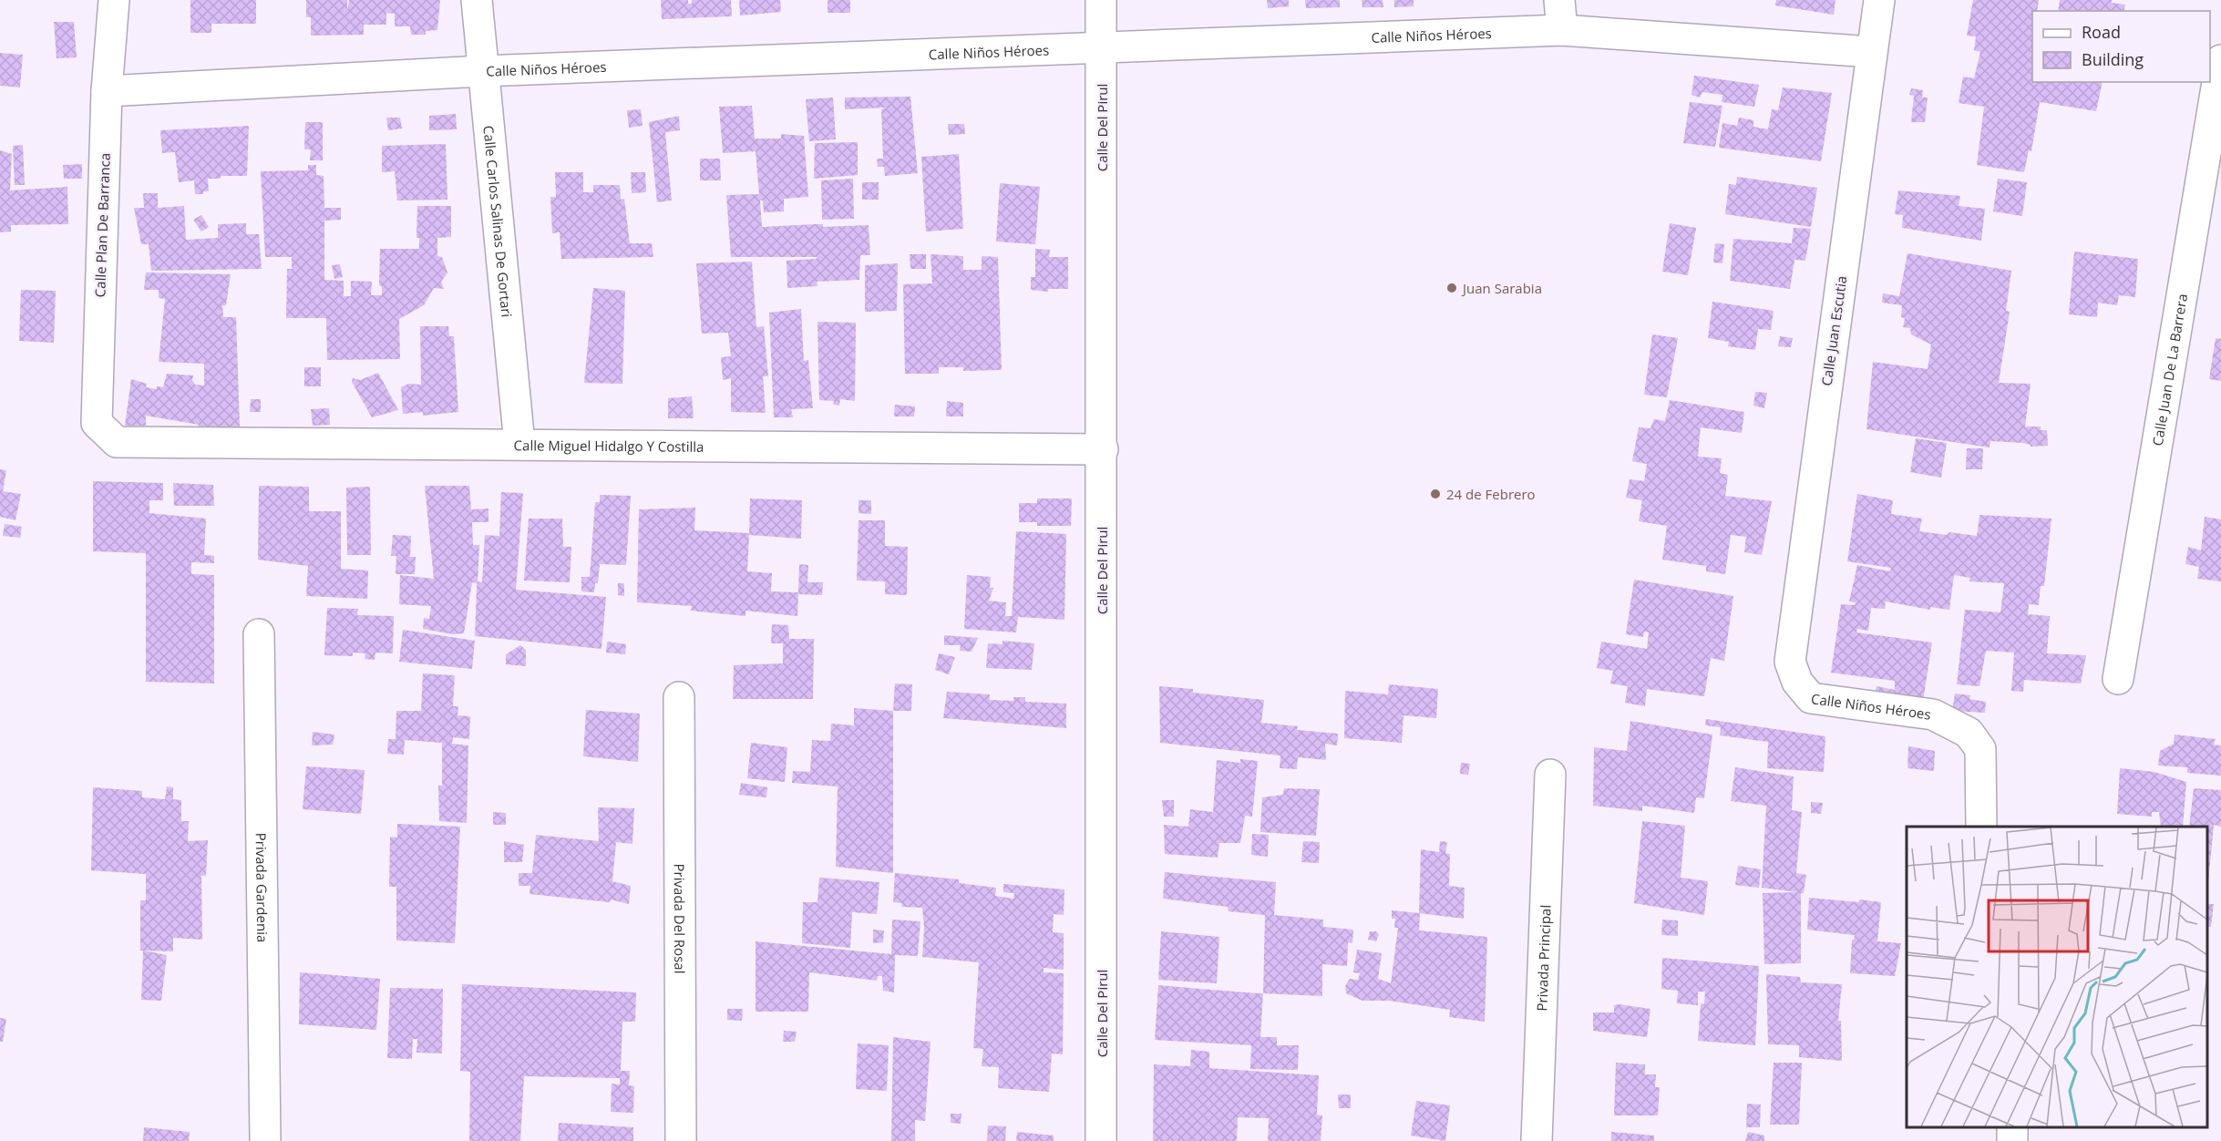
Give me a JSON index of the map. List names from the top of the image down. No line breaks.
{"streets":{"street":["Calle Niños Héroes","Calle Del Pirul","Calle Carlos Salinas De Gortari","Calle Plan De Barranca","Calle Juan Escutia","Calle Juan De La Barrera","Calle Miguel Hidalgo Y Costilla","Privada Gardenia","Privada Del Rosal","Privada Principal"]},"crossings":[["Calle Niños Héroes","Calle Del Pirul"],["Calle Niños Héroes","Calle Carlos Salinas De Gortari"],["Calle Niños Héroes","Calle Plan De Barranca"],["Calle Niños Héroes","Calle Juan Escutia"],["Calle Del Pirul","Calle Miguel Hidalgo Y Costilla"],["Calle Carlos Salinas De Gortari","Calle Miguel Hidalgo Y Costilla"],["Calle Plan De Barranca","Calle Miguel Hidalgo Y Costilla"]],"places":["Juan Sarabia","24 de Febrero"],"legend":["Road","Building"]}
